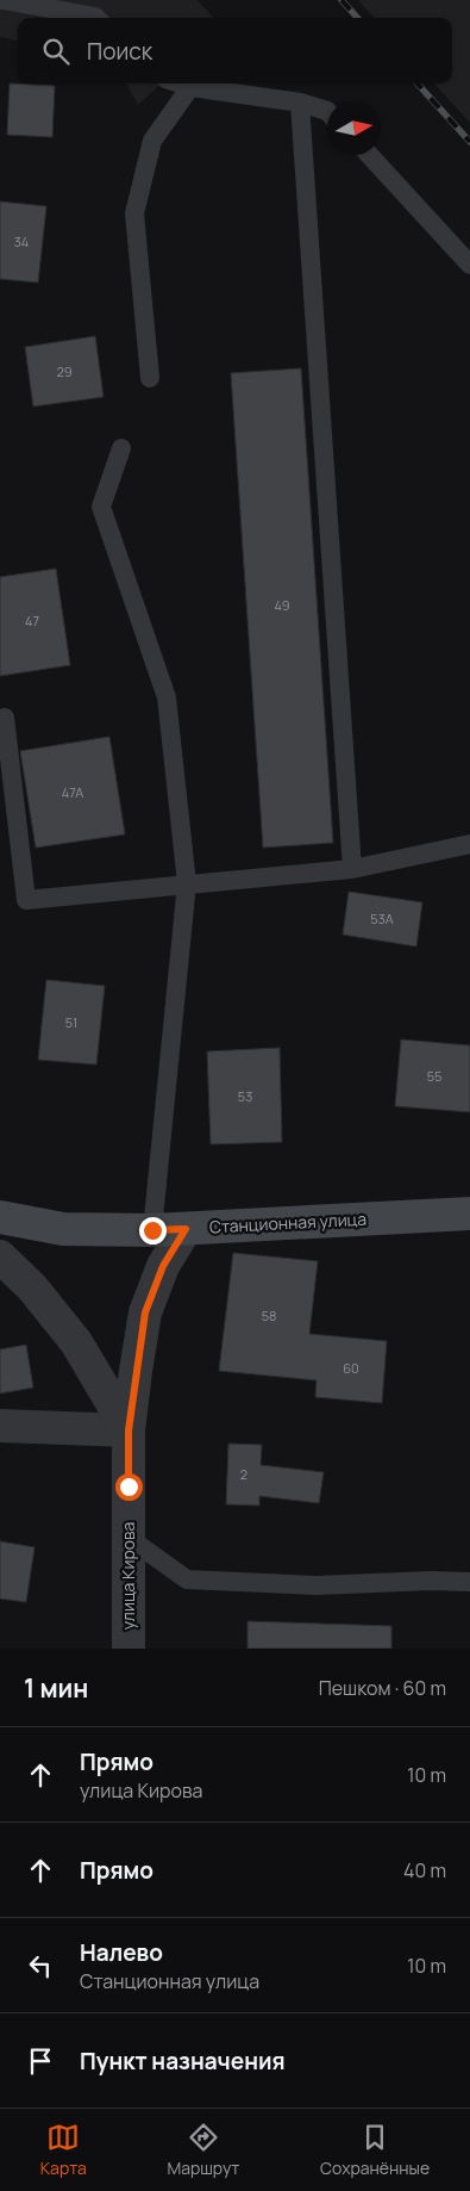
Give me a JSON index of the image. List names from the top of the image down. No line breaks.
{"streets":{"main road":["Станционная улица"],"street":["улица Кирова"]},"crossings":[["Станционная улица","улица Кирова"]],"house_numbers":["34","29","49","47","47А","53А","51","55","53","58","60","2"],"north":"right","page":{"search":"Поиск","heading":["1 мин","Пешком · 60 m"],"list":[["Прямо","улица Кирова","10 m"],["Прямо","40 m"],["Налево","Станционная улица","10 m"],"Пункт назначения"],"nav":["Карта","Маршрут","Сохранённые"]}}
